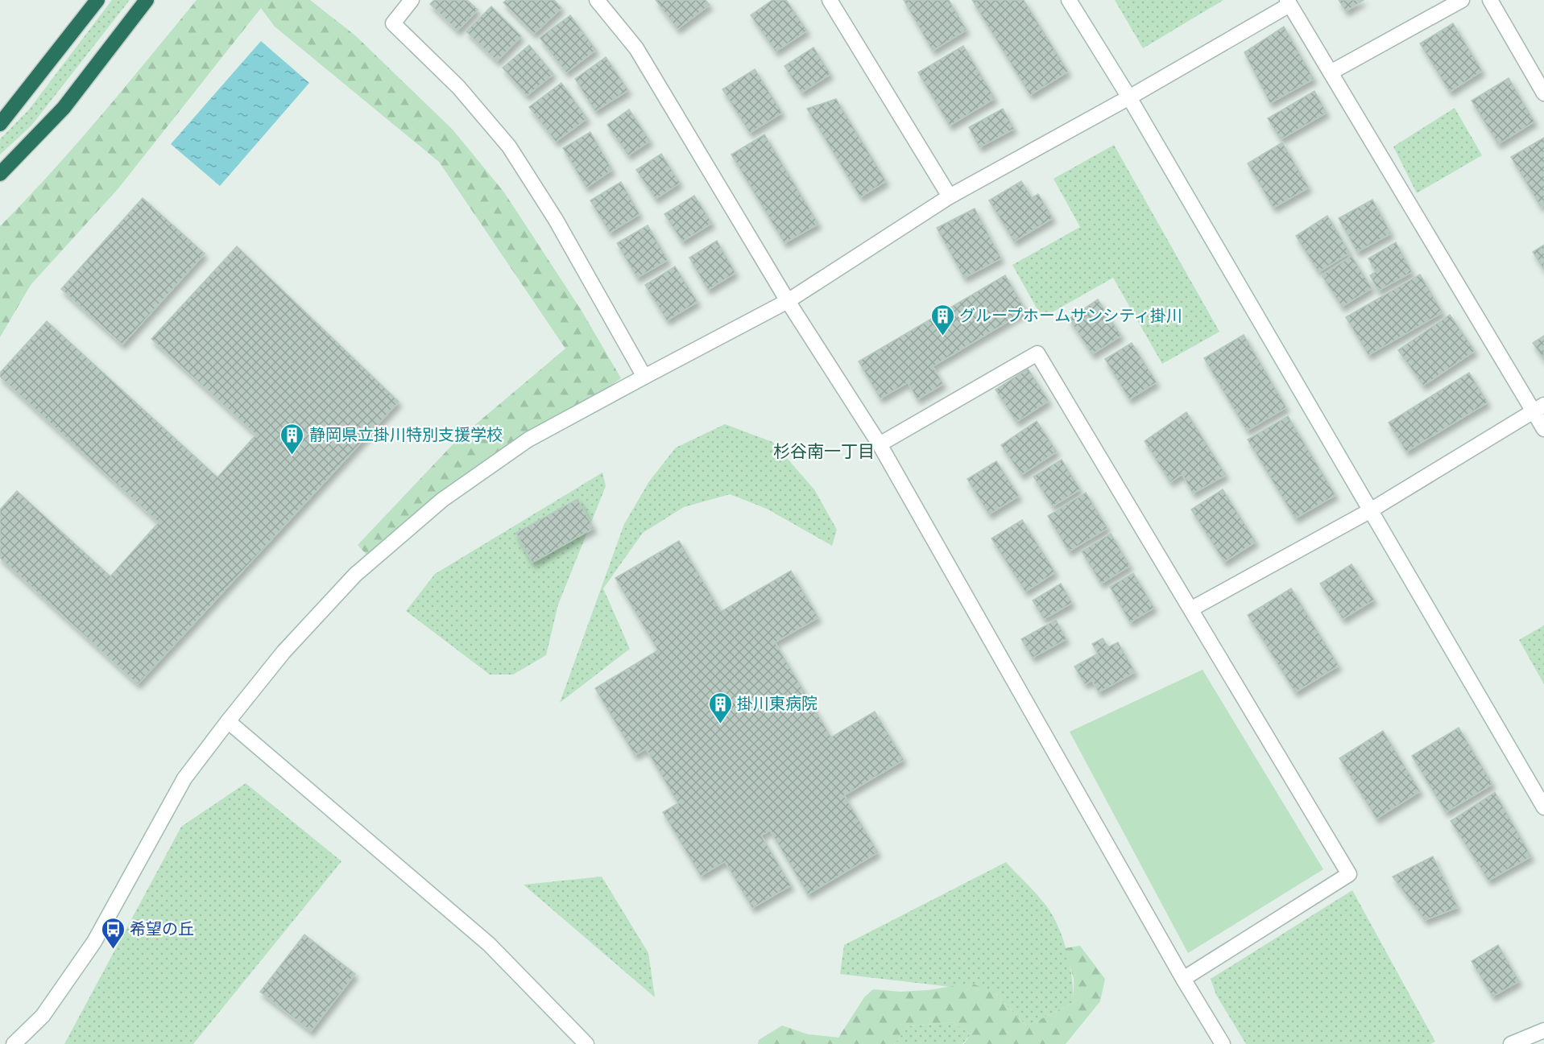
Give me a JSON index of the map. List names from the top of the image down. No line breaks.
{"districts":["杉谷南一丁目"],"places":{"building":["グループホームサンシティ掛川","静岡県立掛川特別支援学校","掛川東病院"],"bus stop":["希望の丘"]}}
